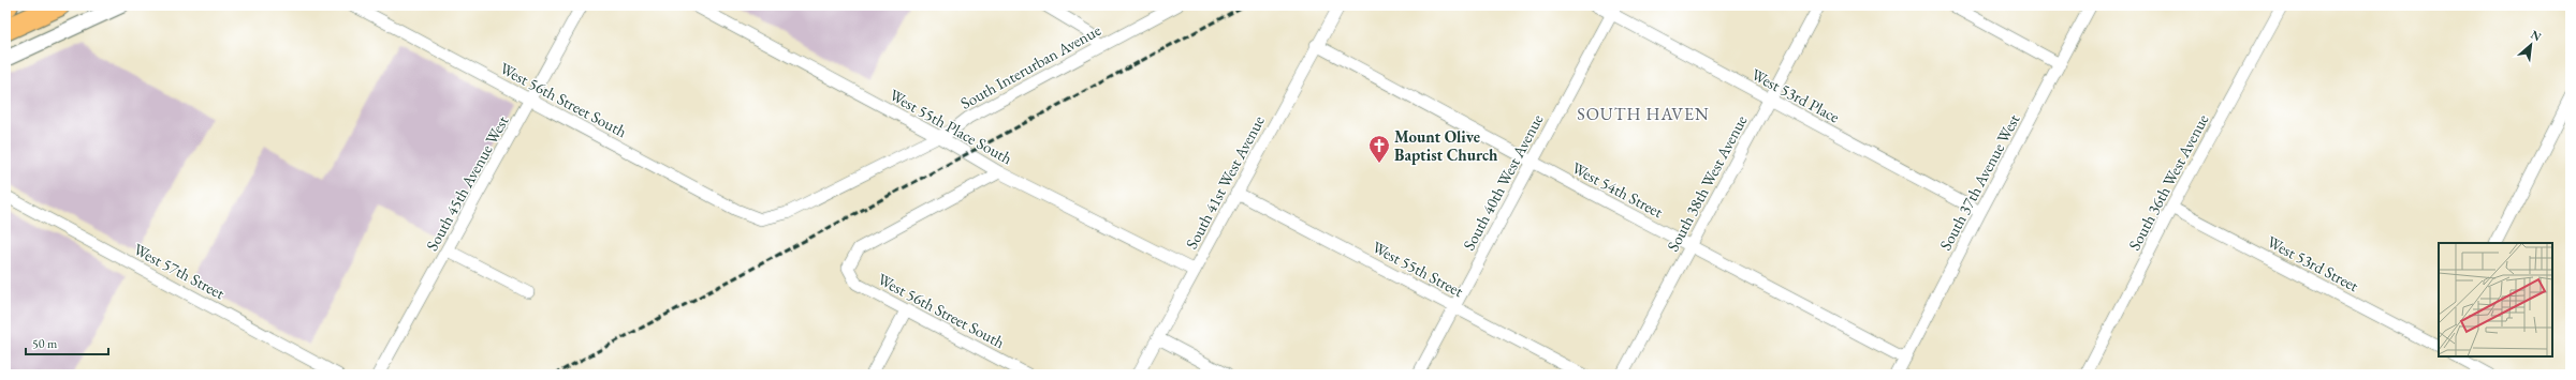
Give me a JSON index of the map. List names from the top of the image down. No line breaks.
{"streets":{"street":["South Interurban Avenue","West 53rd Place","West 56th Street South","West 55th Place South","South 41st West Avenue","South 40th West Avenue","South 37th Avenue West","South 36th West Avenue","South 45th Avenue West","South 38th West Avenue","West 54th Street","West 53rd Street","West 55th Street","West 57th Street"]},"crossings":[["South Interurban Avenue","West 56th Street South"],["South Interurban Avenue","West 55th Place South"],["West 53rd Place","South 40th West Avenue"],["West 53rd Place","South 37th Avenue West"],["West 53rd Place","South 38th West Avenue"],["West 56th Street South","West 55th Place South"],["West 56th Street South","South 45th Avenue West"],["West 55th Place South","South 41st West Avenue"],["South 41st West Avenue","West 54th Street"],["South 41st West Avenue","West 55th Street"],["South 40th West Avenue","West 54th Street"],["South 40th West Avenue","West 55th Street"],["South 37th Avenue West","West 54th Street"],["South 36th West Avenue","West 53rd Street"],["South 38th West Avenue","West 54th Street"]],"districts":["SOUTH HAVEN"],"places":{"church":["Mount Olive Baptist Church"]},"scale_bar":"50 m","north":"top right"}
